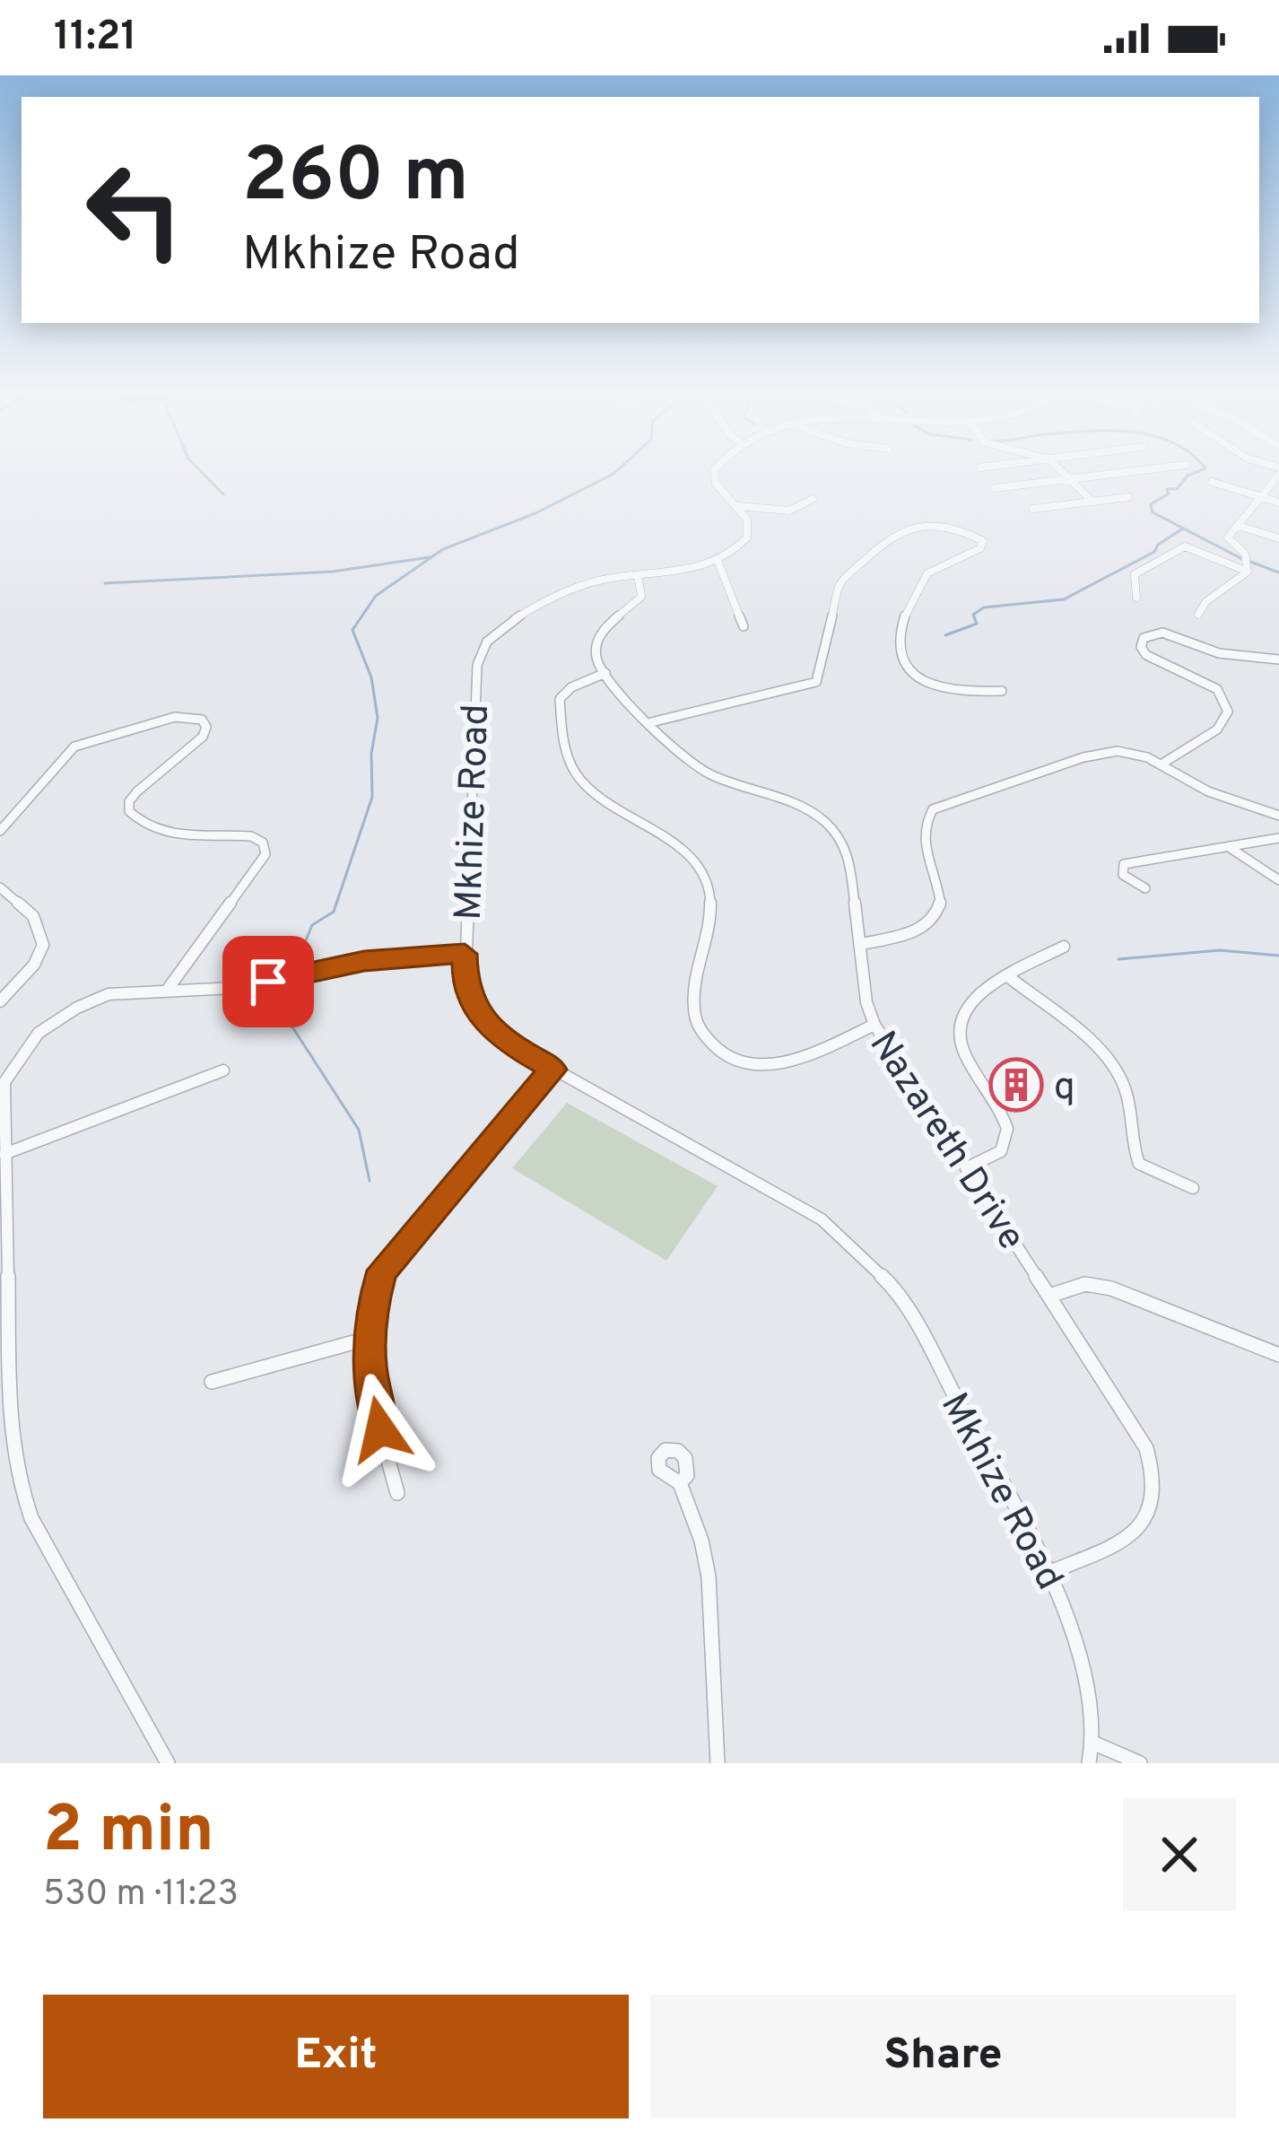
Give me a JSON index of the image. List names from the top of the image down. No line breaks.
{"streets":{"street":["Mkhize Road","Nazareth Drive"]},"crossings":[["Mkhize Road","Nazareth Drive"]],"places":{"building":["q"]},"page":{"status":"11:21","turn":["260 m","Mkhize Road"],"heading":["2 min","530 m · 11:23"],"buttons":["Exit","Share"]}}
